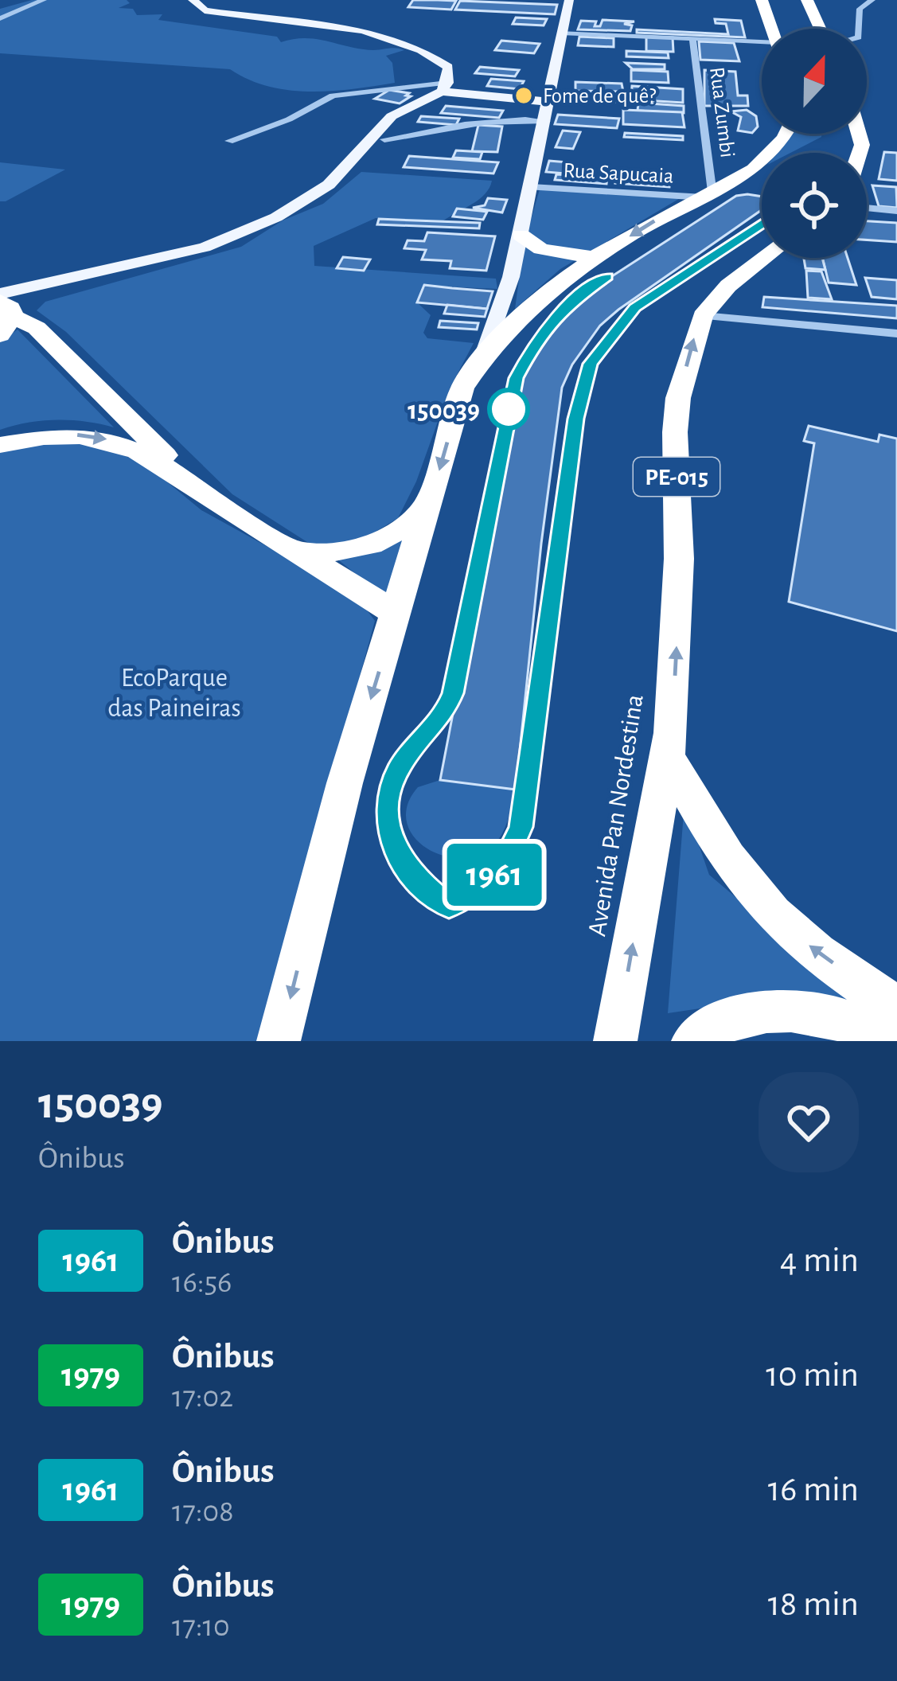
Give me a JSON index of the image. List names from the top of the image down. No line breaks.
{"streets":{"highway":["PE-015","Avenida Pan Nordestina"],"street":["Rua Zumbi","Rua Sapucaia"]},"crossings":[["Rua Zumbi","Rua Sapucaia"]],"one_way":["Avenida Pan Nordestina"],"parks":["EcoParque das Paineiras"],"places":["Fome de quê?","150039"],"lines":["bus line 1961"],"north":"top","page":{"on_map":"1961","heading":["150039","Ônibus"],"list":[{"mark":"1961","name":"Ônibus","note":"16:56","value":"4 min"},{"mark":"1979","name":"Ônibus","note":"17:02","value":"10 min"},{"mark":"1961","name":"Ônibus","note":"17:08","value":"16 min"},{"mark":"1979","name":"Ônibus","note":"17:10","value":"18 min"}]}}
